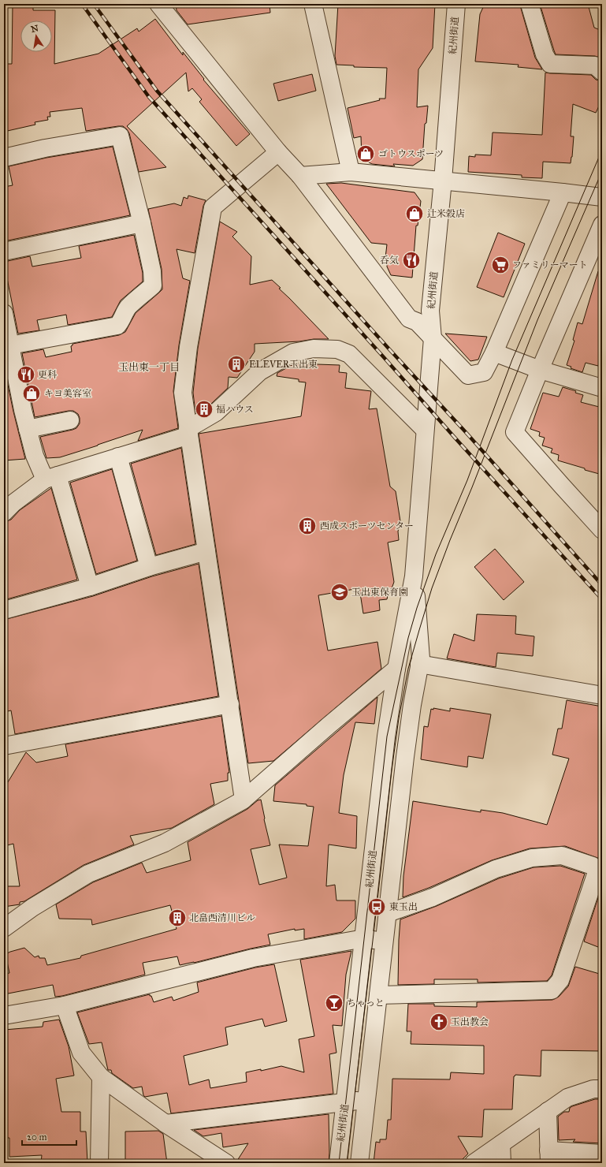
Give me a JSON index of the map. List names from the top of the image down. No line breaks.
{"streets":{"street":["紀州街道"]},"districts":["玉出東一丁目"],"places":{"shop":["ゴトウスポーツ","辻米穀店","キヨ美容室"],"restaurant":["呑気","更科"],"supermarket":["ファミリーマート"],"building":["ELEVER玉出東","福ハウス","西成スポーツセンター","北畠西清川ビル"],"school or university":["玉出東保育園"],"bus stop":["東玉出"],"bar":["ちゃっと"],"church":["玉出教会"]},"scale_bar":"20 m","north":"top"}
